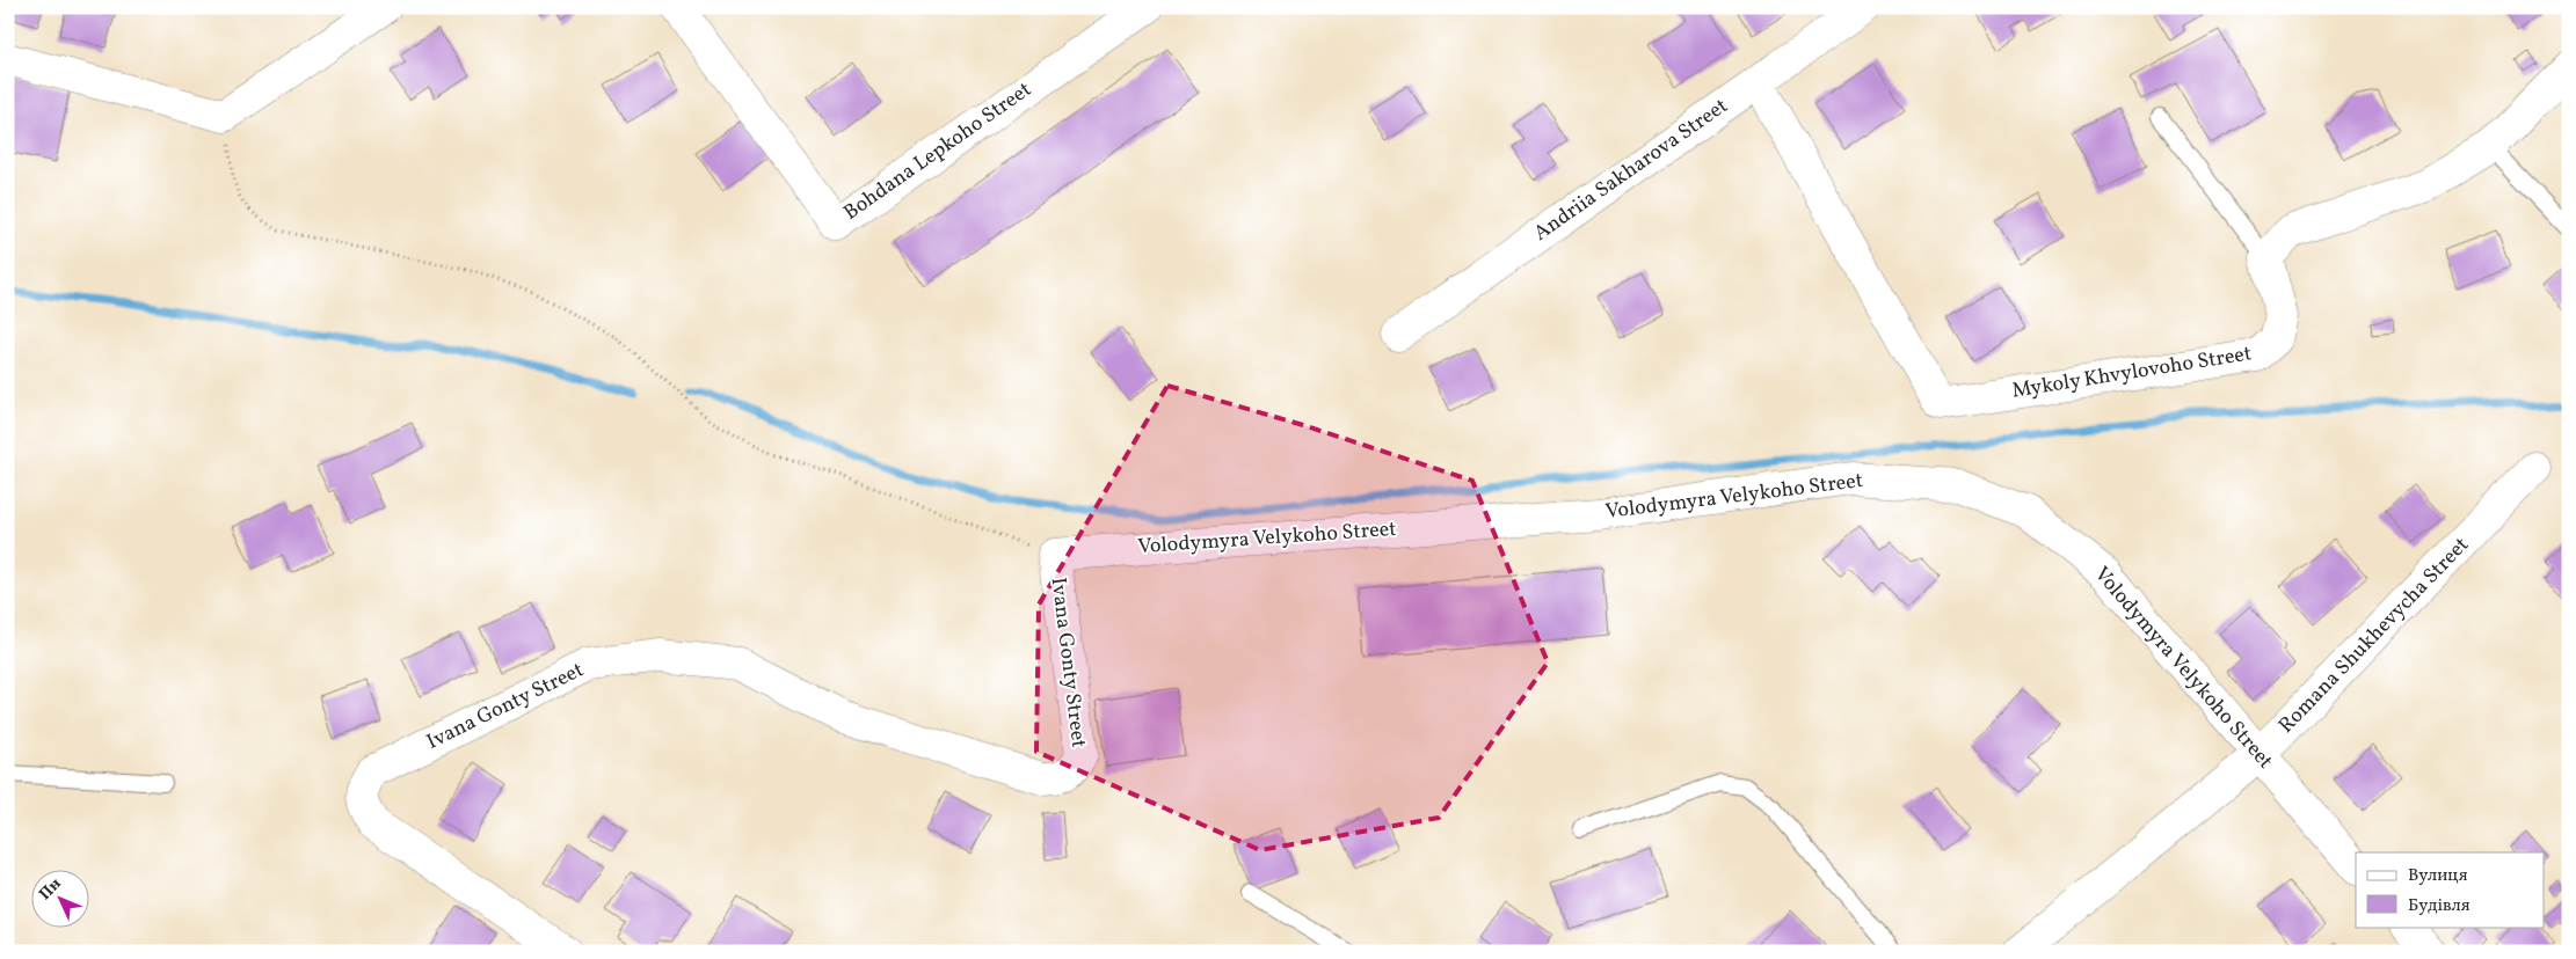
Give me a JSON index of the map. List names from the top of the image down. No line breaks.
{"streets":{"street":["Bohdana Lepkoho Street","Andriia Sakharova Street","Mykoly Khvylovoho Street","Volodymyra Velykoho Street","Romana Shukhevycha Street","Ivana Gonty Street"]},"crossings":[["Andriia Sakharova Street","Mykoly Khvylovoho Street"],["Volodymyra Velykoho Street","Romana Shukhevycha Street"],["Volodymyra Velykoho Street","Ivana Gonty Street"]],"legend":["Вулиця","Будівля"],"north":"top left"}
